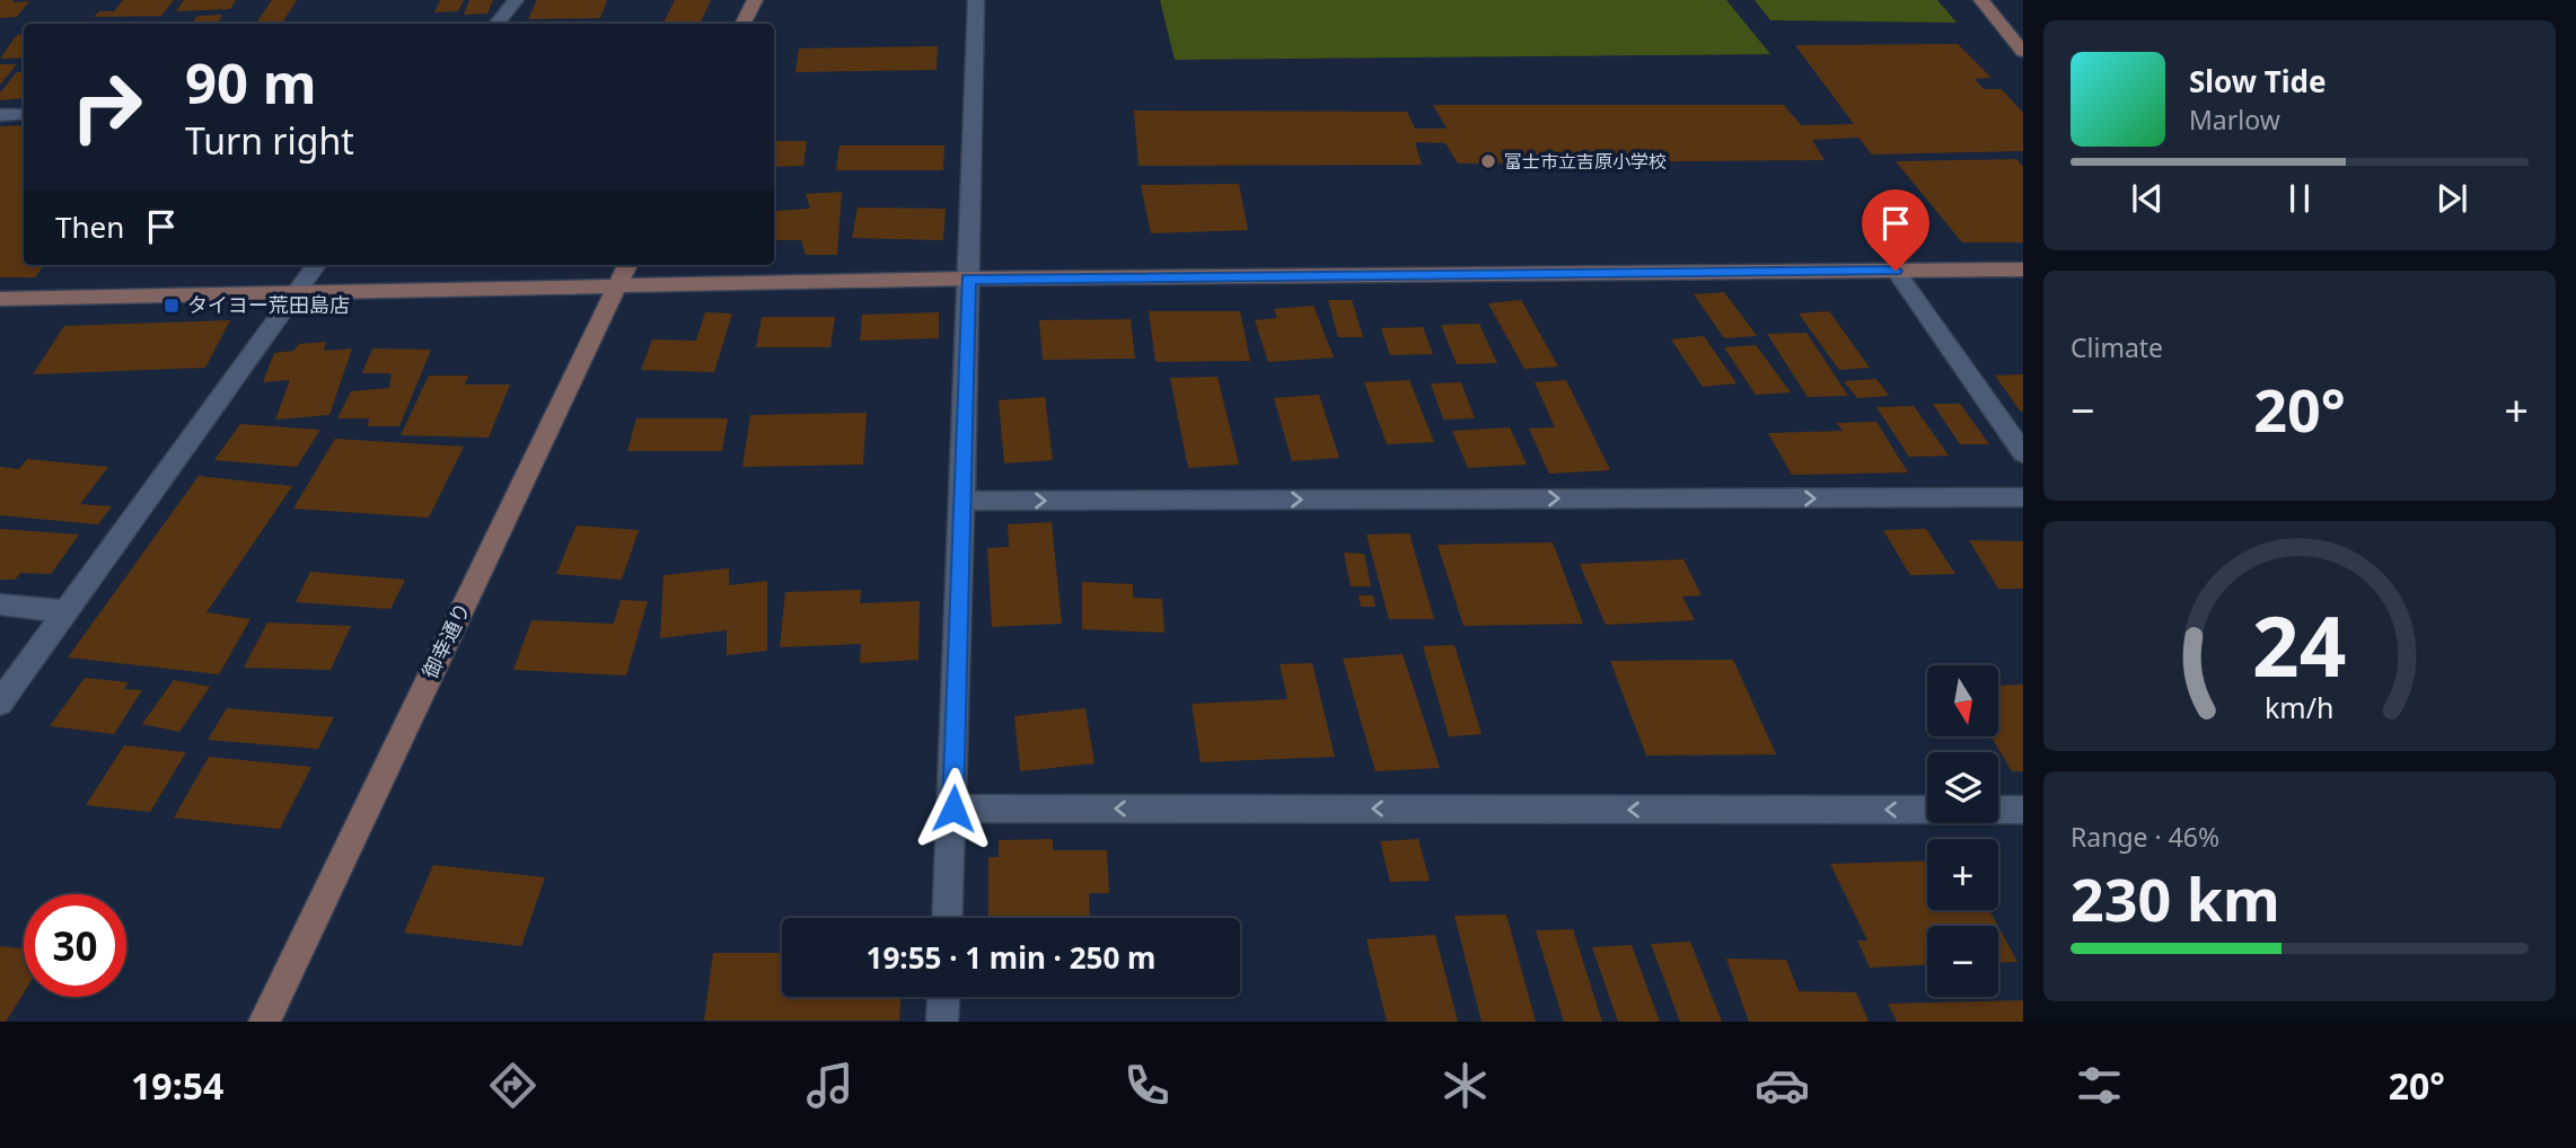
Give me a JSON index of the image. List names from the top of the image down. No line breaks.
{"streets":{"street":["御幸通り"]},"places":{"other":["富士市立吉原小学校"],"transit":["タイヨー荒田島店"]},"north":"bottom","page":{"turn":["90 m","Turn right"],"song":["Slow Tide","Marlow"],"then":"Then","tile":["Climate",["Range · 46%","230 km"]],"heat":["−","20°","+"],"map_buttons":["+","−"],"limit":"30","trip":"19:55 · 1 min · 250 m","tabs":["19:54","20°"],"gauge":["24","km/h"]}}
